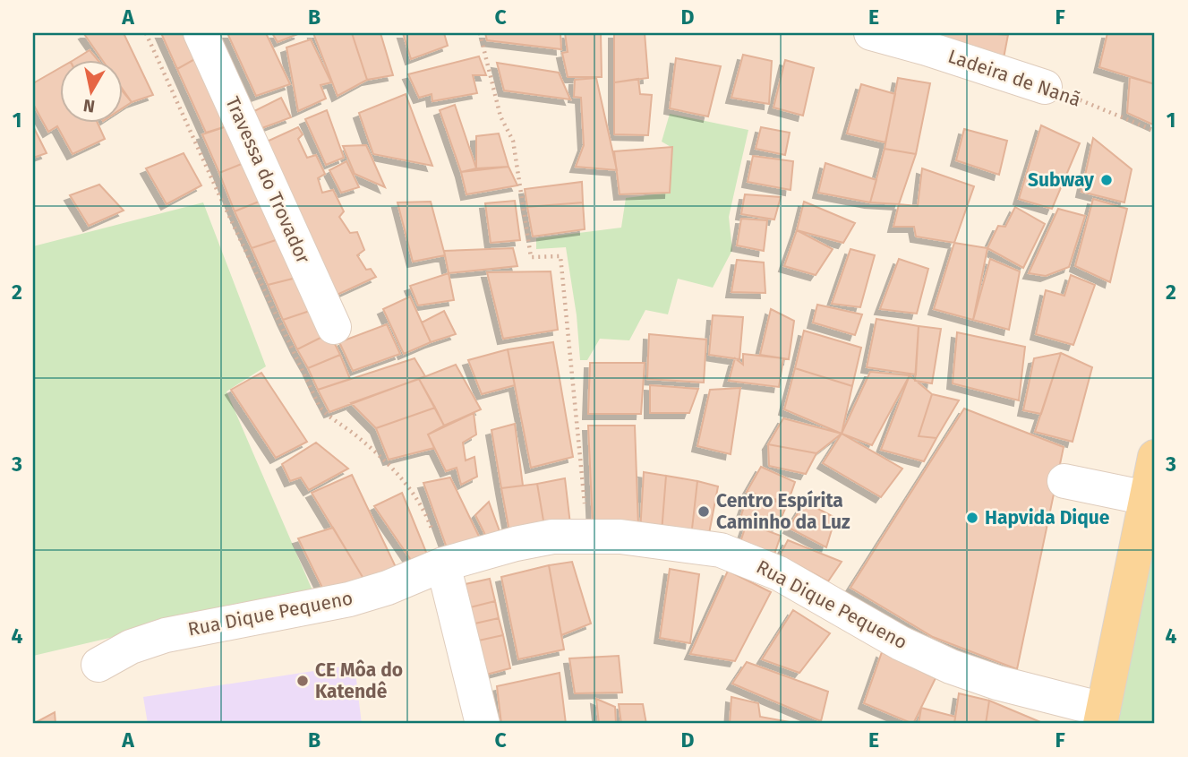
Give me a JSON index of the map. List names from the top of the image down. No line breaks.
{"streets":{"street":["Ladeira de Nanã","Travessa do Trovador","Rua Dique Pequeno"]},"places":["Subway","Centro Espírita Caminho da Luz","Hapvida Dique","CE Môa do Katendê"],"north":"bottom","grid":{"columns":["A","B","C","D","E","F"],"rows":["1","2","3","4"]}}
